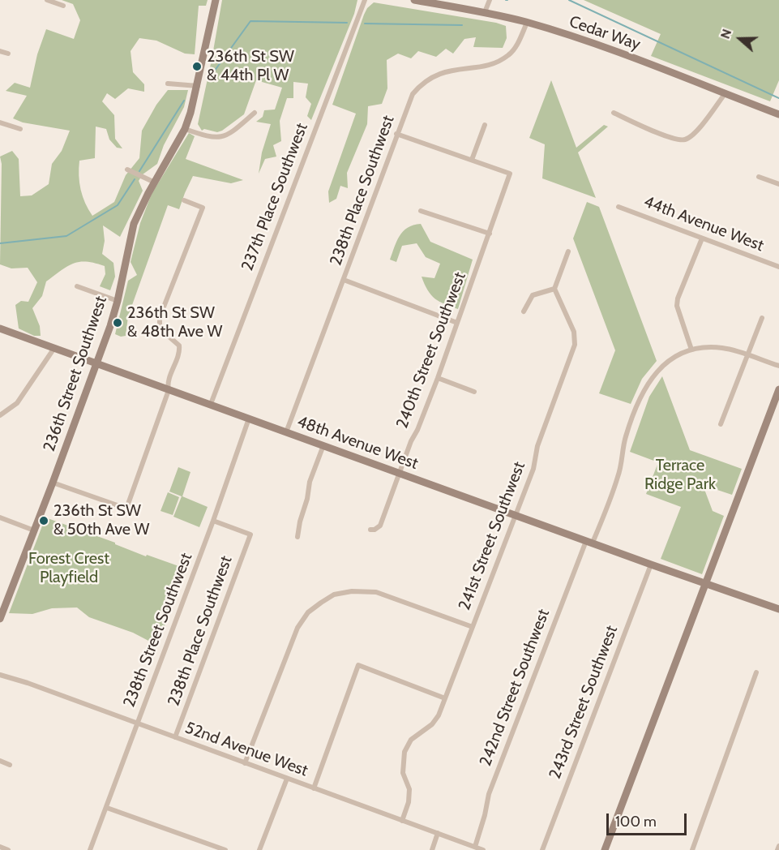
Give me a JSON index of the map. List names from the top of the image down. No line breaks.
{"streets":{"main road":["Cedar Way","236th Street Southwest","48th Avenue West"],"street":["238th Place Southwest","237th Place Southwest","44th Avenue West","240th Street Southwest","241st Street Southwest","238th Street Southwest","242nd Street Southwest","243rd Street Southwest","52nd Avenue West"]},"crossings":[["Cedar Way","238th Place Southwest"],["238th Place Southwest","48th Avenue West"],["238th Place Southwest","238th Street Southwest"],["238th Place Southwest","52nd Avenue West"],["237th Place Southwest","48th Avenue West"],["240th Street Southwest","48th Avenue West"],["236th Street Southwest","48th Avenue West"],["48th Avenue West","241st Street Southwest"],["48th Avenue West","238th Street Southwest"],["48th Avenue West","242nd Street Southwest"],["48th Avenue West","243rd Street Southwest"],["241st Street Southwest","52nd Avenue West"],["238th Street Southwest","52nd Avenue West"],["242nd Street Southwest","52nd Avenue West"]],"parks":["Terrace Ridge Park","Forest Crest Playfield"],"places":["236th St SW & 44th Pl W","236th St SW & 48th Ave W","236th St SW & 50th Ave W"],"scale_bar":"100 m","north":"left"}
